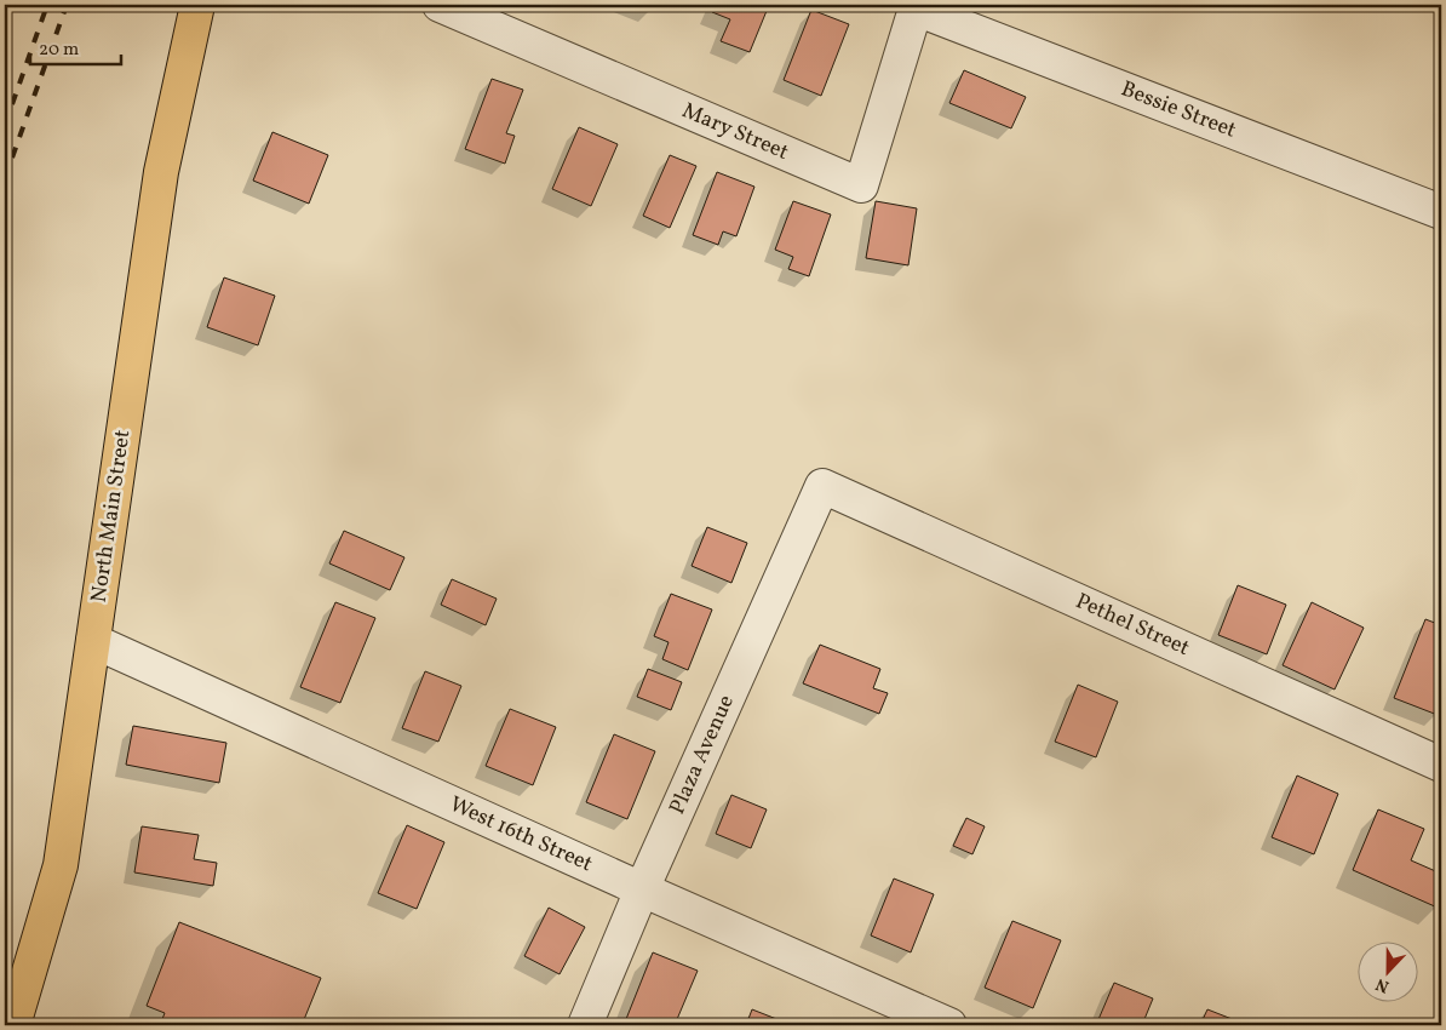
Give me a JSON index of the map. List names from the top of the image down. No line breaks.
{"streets":{"main road":["North Main Street"],"street":["Bessie Street","Mary Street","Pethel Street","Plaza Avenue","West 16th Street"]},"crossings":[["Bessie Street","Mary Street"],["North Main Street","West 16th Street"],["Pethel Street","Plaza Avenue"],["Plaza Avenue","West 16th Street"]],"scale_bar":"20 m","north":"bottom"}
